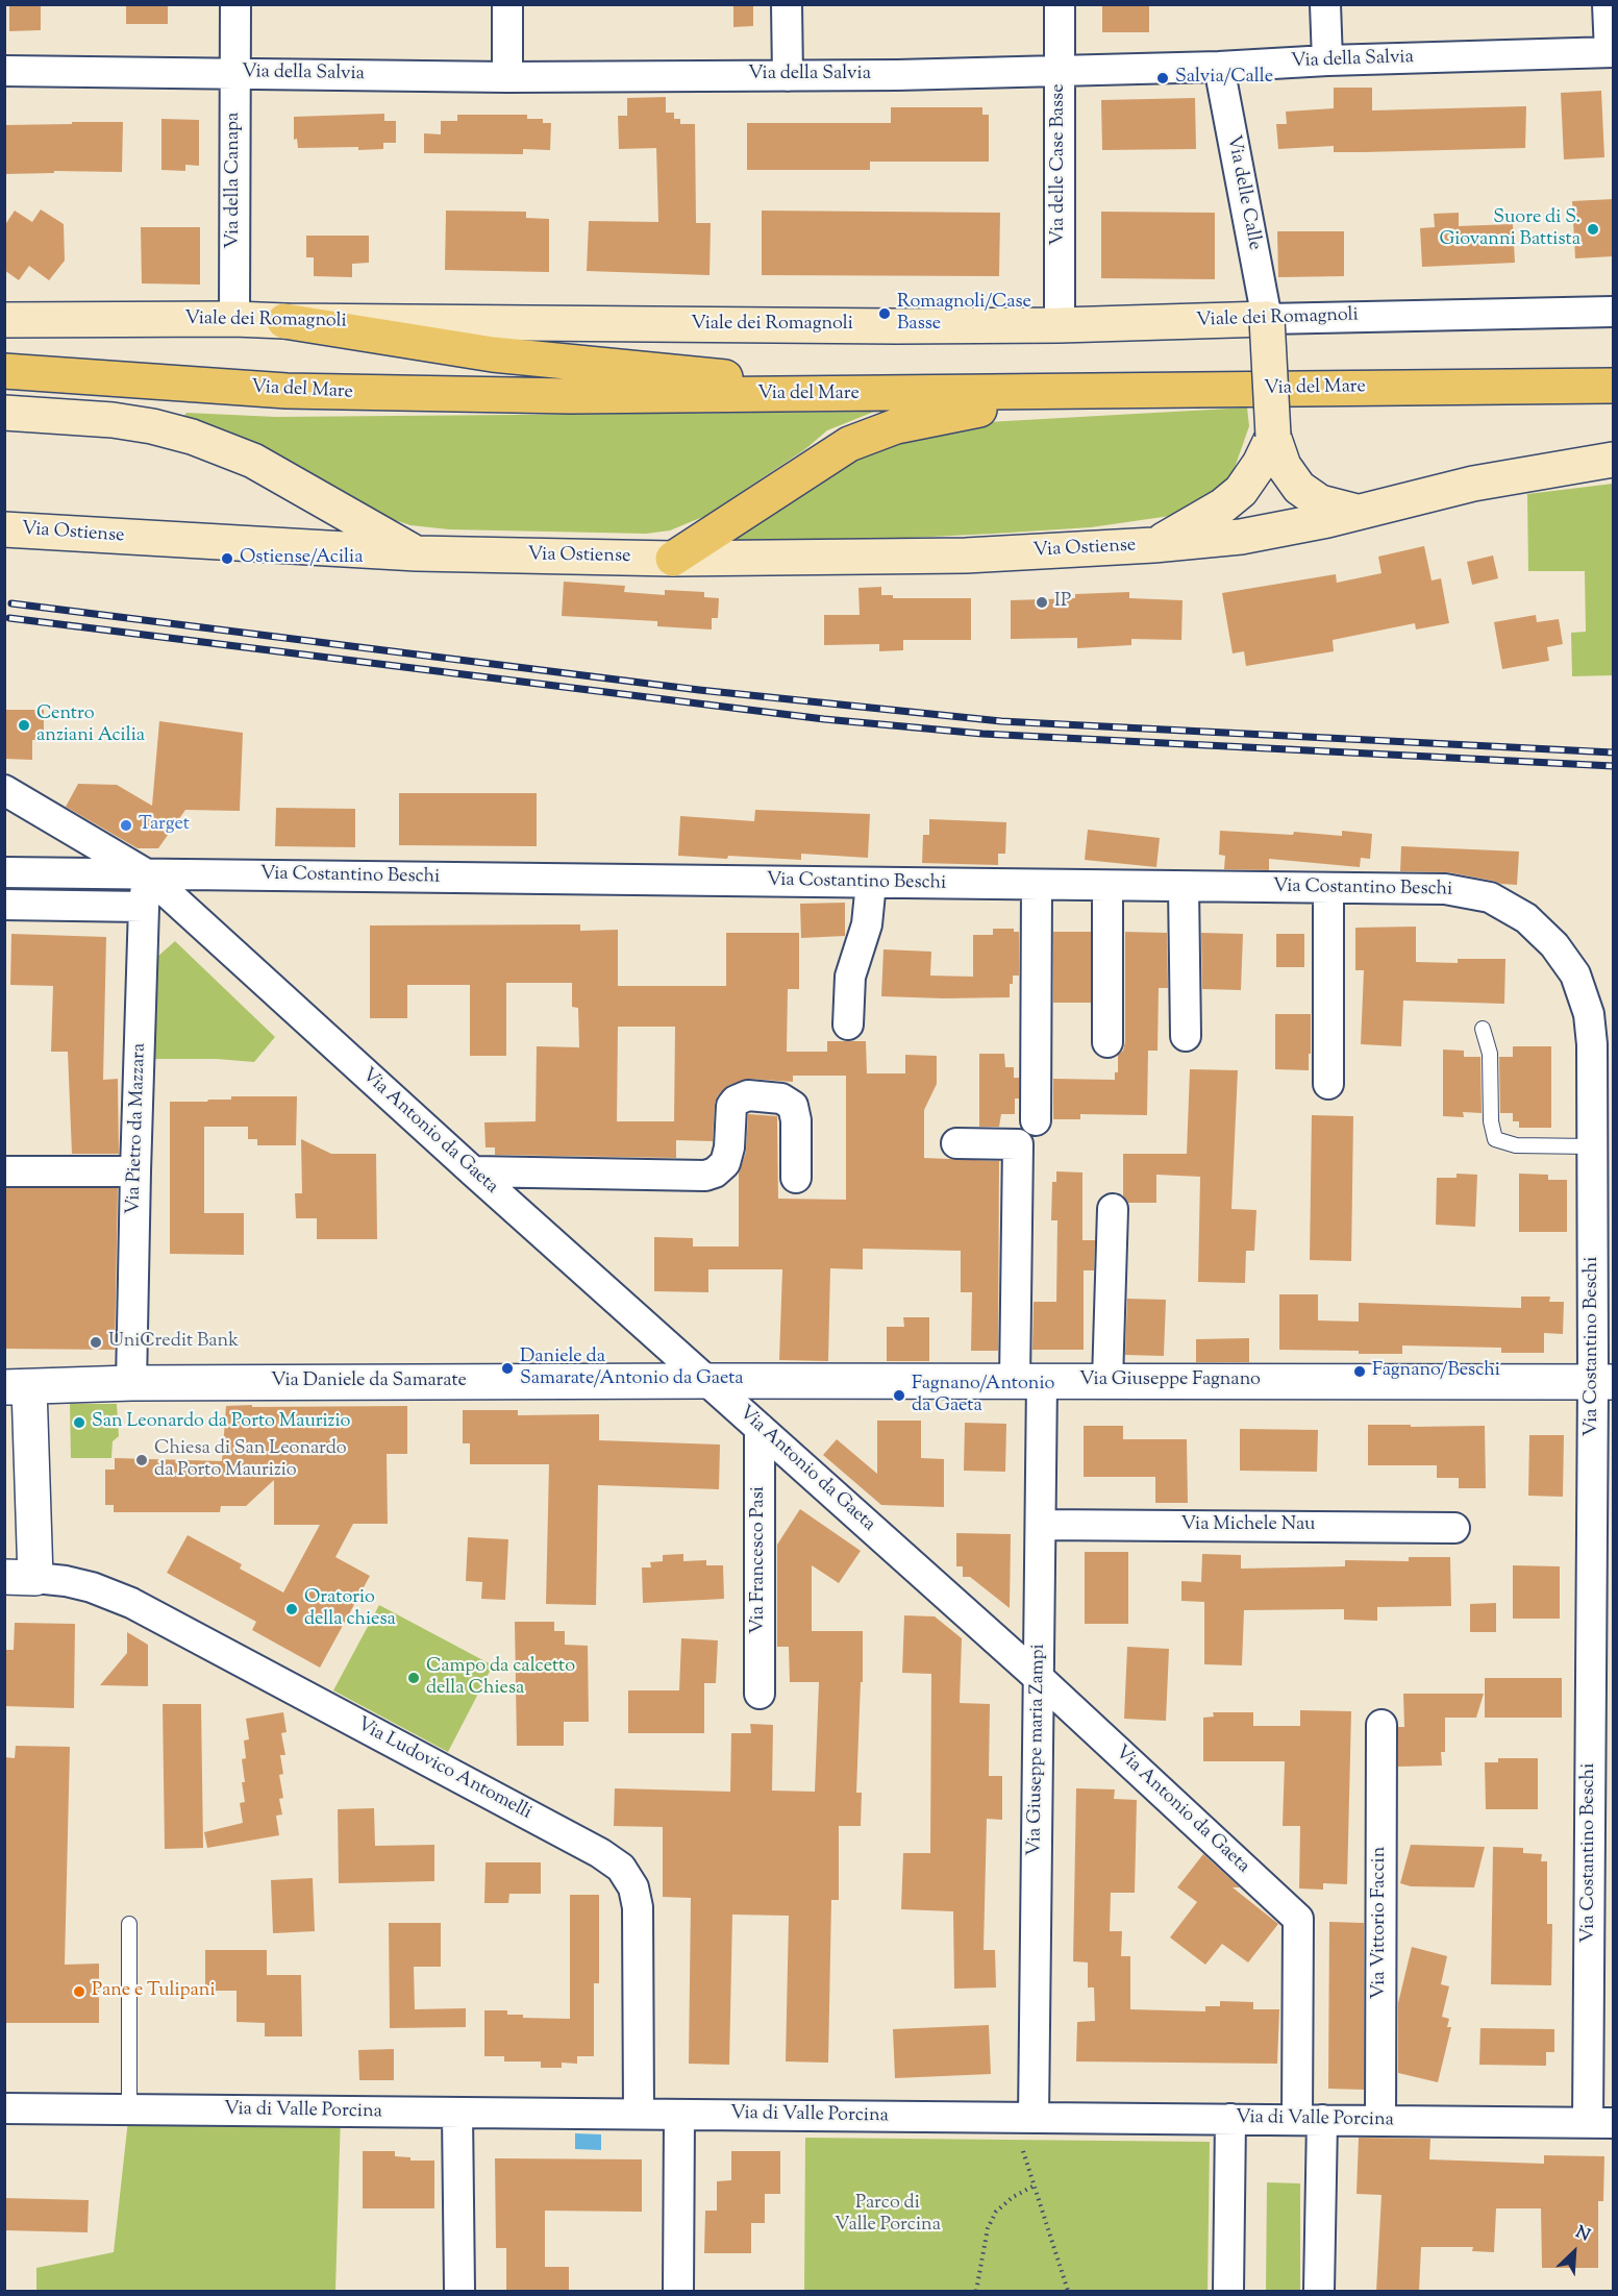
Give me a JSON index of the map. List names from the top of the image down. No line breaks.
{"streets":{"main road":["Viale dei Romagnoli","Via del Mare","Via Ostiense"],"street":["Via della Salvia","Via delle Case Basse","Via della Canapa","Via delle Calle","Via Costantino Beschi","Via Pietro da Mazzara","Via Antonio da Gaeta","Via Giuseppe Fagnano","Via Daniele da Samarate","Via Michele Nau","Via Francesco Pasi","Via Giuseppe maria Zampi","Via Ludovico Antomelli","Via Vittorio Faccin","Via di Valle Porcina"]},"crossings":[["Via della Salvia","Via delle Case Basse"],["Via della Salvia","Via della Canapa"],["Via della Salvia","Via delle Calle"],["Via delle Case Basse","Viale dei Romagnoli"],["Via della Canapa","Viale dei Romagnoli"],["Via delle Calle","Viale dei Romagnoli"],["Via delle Calle","Via Ostiense"],["Viale dei Romagnoli","Via Ostiense"],["Via Costantino Beschi","Via Pietro da Mazzara"],["Via Costantino Beschi","Via Antonio da Gaeta"],["Via Costantino Beschi","Via Giuseppe Fagnano"],["Via Costantino Beschi","Via di Valle Porcina"],["Via Pietro da Mazzara","Via Antonio da Gaeta"],["Via Pietro da Mazzara","Via Daniele da Samarate"],["Via Antonio da Gaeta","Via Giuseppe Fagnano"],["Via Antonio da Gaeta","Via Daniele da Samarate"],["Via Antonio da Gaeta","Via Francesco Pasi"],["Via Antonio da Gaeta","Via Giuseppe maria Zampi"],["Via Antonio da Gaeta","Via di Valle Porcina"],["Via Giuseppe Fagnano","Via Daniele da Samarate"],["Via Giuseppe Fagnano","Via Giuseppe maria Zampi"],["Via Michele Nau","Via Giuseppe maria Zampi"],["Via Giuseppe maria Zampi","Via di Valle Porcina"],["Via Ludovico Antomelli","Via di Valle Porcina"],["Via Vittorio Faccin","Via di Valle Porcina"]],"parks":["Parco di Valle Porcina"],"places":["Salvia/Calle","Suore di S. Giovanni Battista","Romagnoli/Case Basse","Ostiense/Acilia","IP","Centro anziani Acilia","Target","UniCredit Bank","Daniele da Samarate/Antonio da Gaeta","Fagnano/Beschi","Fagnano/Antonio da Gaeta","San Leonardo da Porto Maurizio","Chiesa di San Leonardo da Porto Maurizio","Oratorio della chiesa","Campo da calcetto della Chiesa","Pane e Tulipani"],"north":"top right"}
